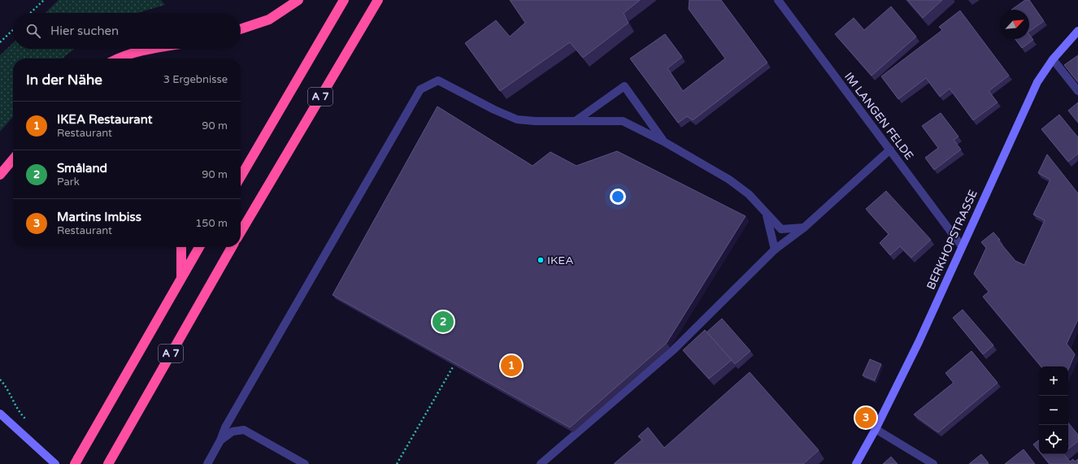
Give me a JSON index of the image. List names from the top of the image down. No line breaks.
{"streets":{"highway":["A 7"],"main road":["BERKHOPSTRASSE"],"street":["IM LANGEN FELDE"]},"crossings":[["IM LANGEN FELDE","BERKHOPSTRASSE"]],"places":["IKEA"],"north":"top right","page":{"search":"Hier suchen","heading":["In der Nähe","3 Ergebnisse"],"list":[{"mark":"1","name":"IKEA Restaurant","note":"Restaurant","value":"90 m"},{"mark":"2","name":"Småland","note":"Park","value":"90 m"},{"mark":"3","name":"Martins Imbiss","note":"Restaurant","value":"150 m"}],"pins":["2","1","3"],"map_buttons":["+","−"]}}
